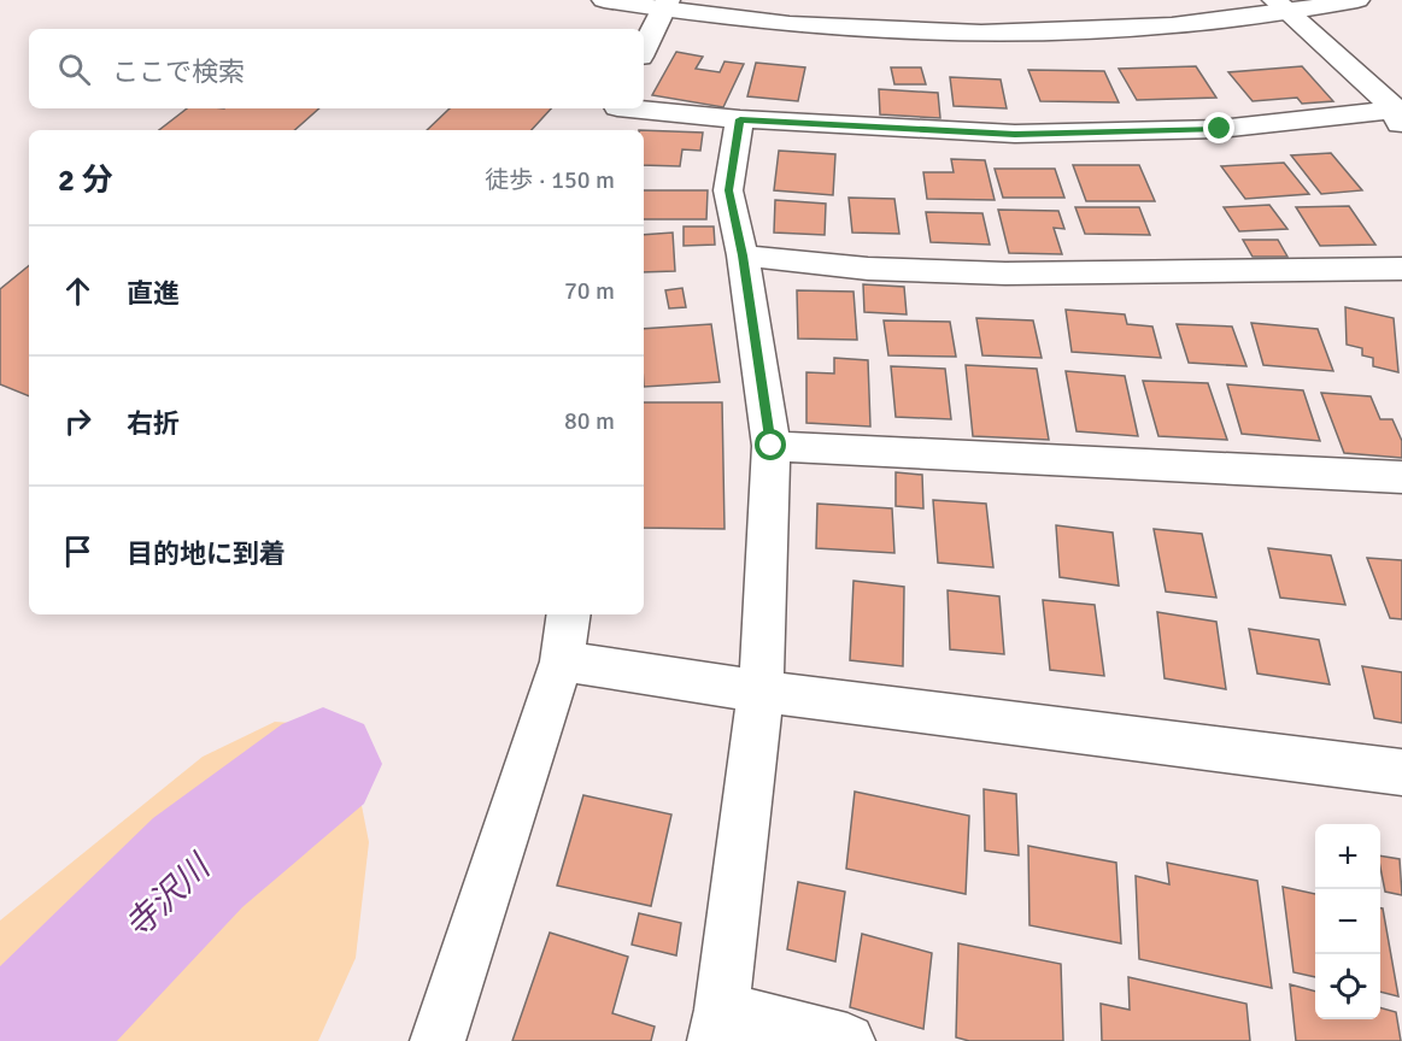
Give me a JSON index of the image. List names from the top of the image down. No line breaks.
{"water":["寺沢川"],"page":{"search":"ここで検索","heading":["2 分","徒歩 · 150 m"],"list":[["直進","70 m"],["右折","80 m"],"目的地に到着"],"map_buttons":["+","−"]}}
